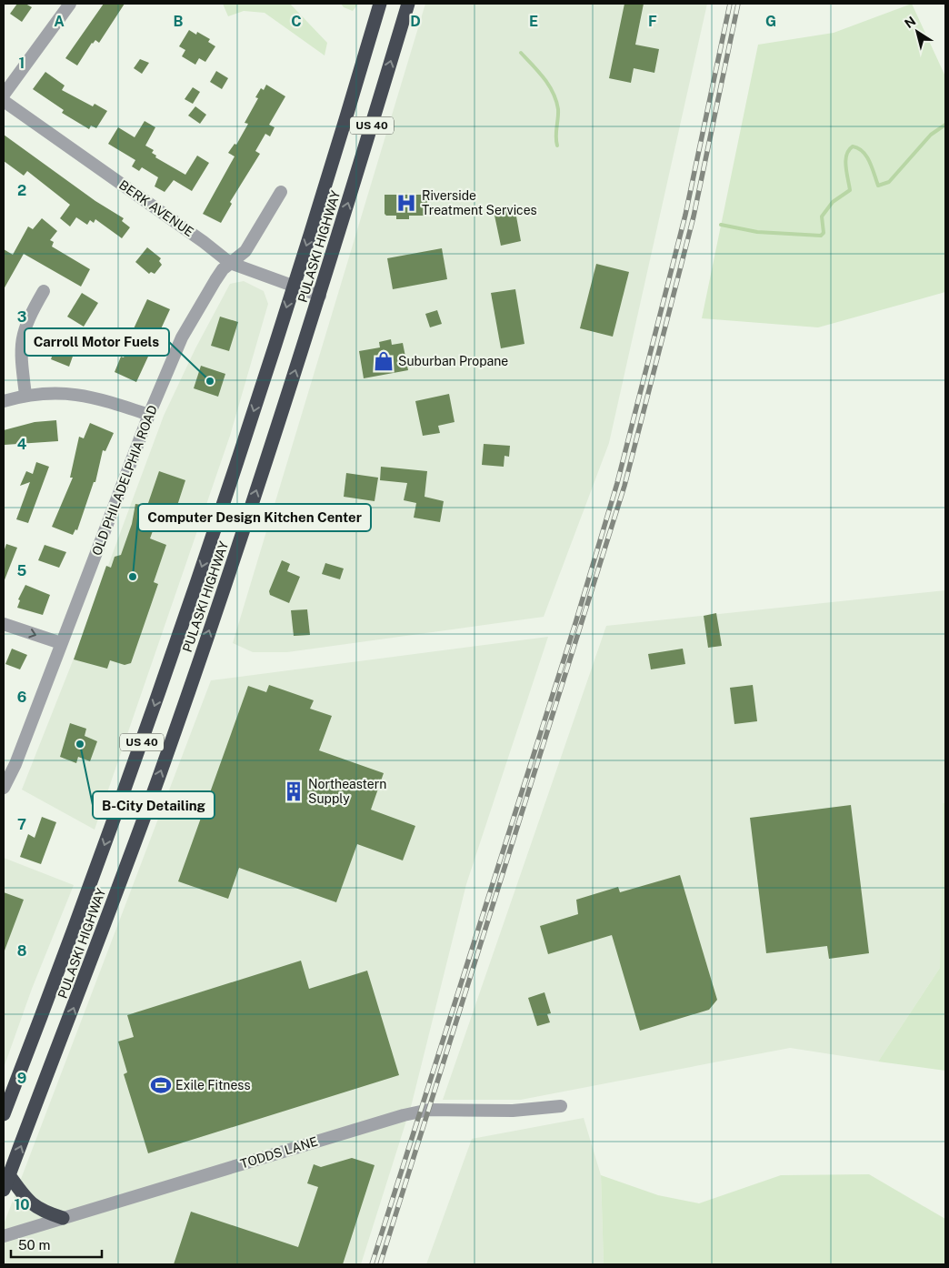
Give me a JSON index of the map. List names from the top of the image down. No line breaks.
{"streets":{"highway":["US 40","PULASKI HIGHWAY"],"street":["BERK AVENUE","OLD PHILADELPHIA ROAD","TODDS LANE"]},"crossings":[["BERK AVENUE","PULASKI HIGHWAY"],["BERK AVENUE","OLD PHILADELPHIA ROAD"]],"places":{"hospital":["Riverside Treatment Services"],"shop":["Suburban Propane"],"other":["Carroll Motor Fuels","Computer Design Kitchen Center","B-City Detailing"],"building":["Northeastern Supply"],"sports":["Exile Fitness"]},"scale_bar":"50 m","north":"top left","grid":{"columns":["A","B","C","D","E","F","G"],"rows":["1","2","3","4","5","6","7","8","9","10"]}}
